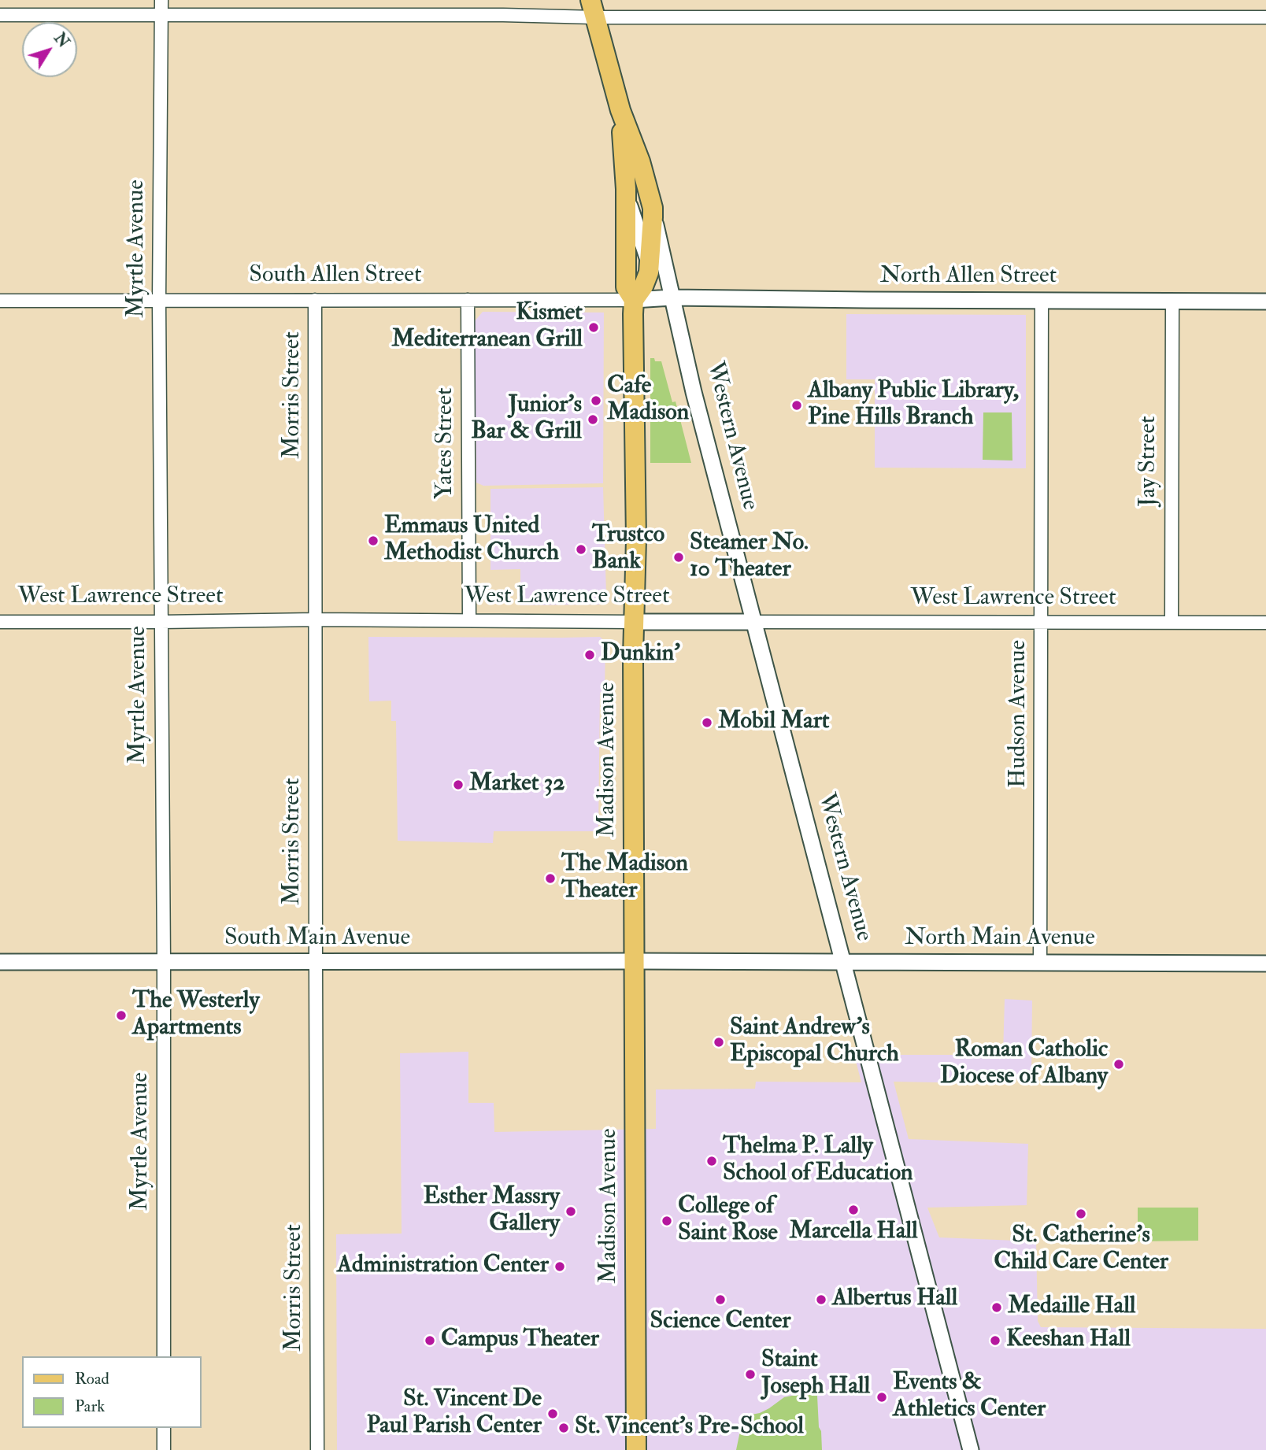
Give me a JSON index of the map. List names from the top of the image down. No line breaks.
{"streets":{"main road":["Western Avenue","Madison Avenue"],"street":["Myrtle Avenue","South Allen Street","North Allen Street","Morris Street","Yates Street","Jay Street","West Lawrence Street","Hudson Avenue","South Main Avenue","North Main Avenue"]},"crossings":[["Myrtle Avenue","South Allen Street"],["Myrtle Avenue","West Lawrence Street"],["Myrtle Avenue","South Main Avenue"],["South Allen Street","North Allen Street"],["South Allen Street","Morris Street"],["South Allen Street","Western Avenue"],["South Allen Street","Yates Street"],["South Allen Street","Madison Avenue"],["North Allen Street","Western Avenue"],["North Allen Street","Jay Street"],["North Allen Street","Hudson Avenue"],["Morris Street","West Lawrence Street"],["Morris Street","South Main Avenue"],["Western Avenue","West Lawrence Street"],["Western Avenue","Madison Avenue"],["Western Avenue","North Main Avenue"],["Yates Street","West Lawrence Street"],["Jay Street","West Lawrence Street"],["West Lawrence Street","Hudson Avenue"],["West Lawrence Street","Madison Avenue"],["Hudson Avenue","North Main Avenue"],["Madison Avenue","South Main Avenue"],["Madison Avenue","North Main Avenue"],["South Main Avenue","North Main Avenue"]],"places":["Kismet Mediterranean Grill","Cafe Madison","Albany Public Library, Pine Hills Branch","Junior's Bar & Grill","Emmaus United Methodist Church","Trustco Bank","Steamer No. 10 Theater","Dunkin'","Mobil Mart","Market 32","The Madison Theater","The Westerly Apartments","Saint Andrew's Episcopal Church","Roman Catholic Diocese of Albany","Thelma P. Lally School of Education","Marcella Hall","Esther Massry Gallery","St. Catherine's Child Care Center","College of Saint Rose","Administration Center","Science Center","Albertus Hall","Medaille Hall","Campus Theater","Keeshan Hall","Staint Joseph Hall","Events & Athletics Center","St. Vincent De Paul Parish Center","St. Vincent's Pre-School"],"legend":["Road","Park"],"north":"top right"}
